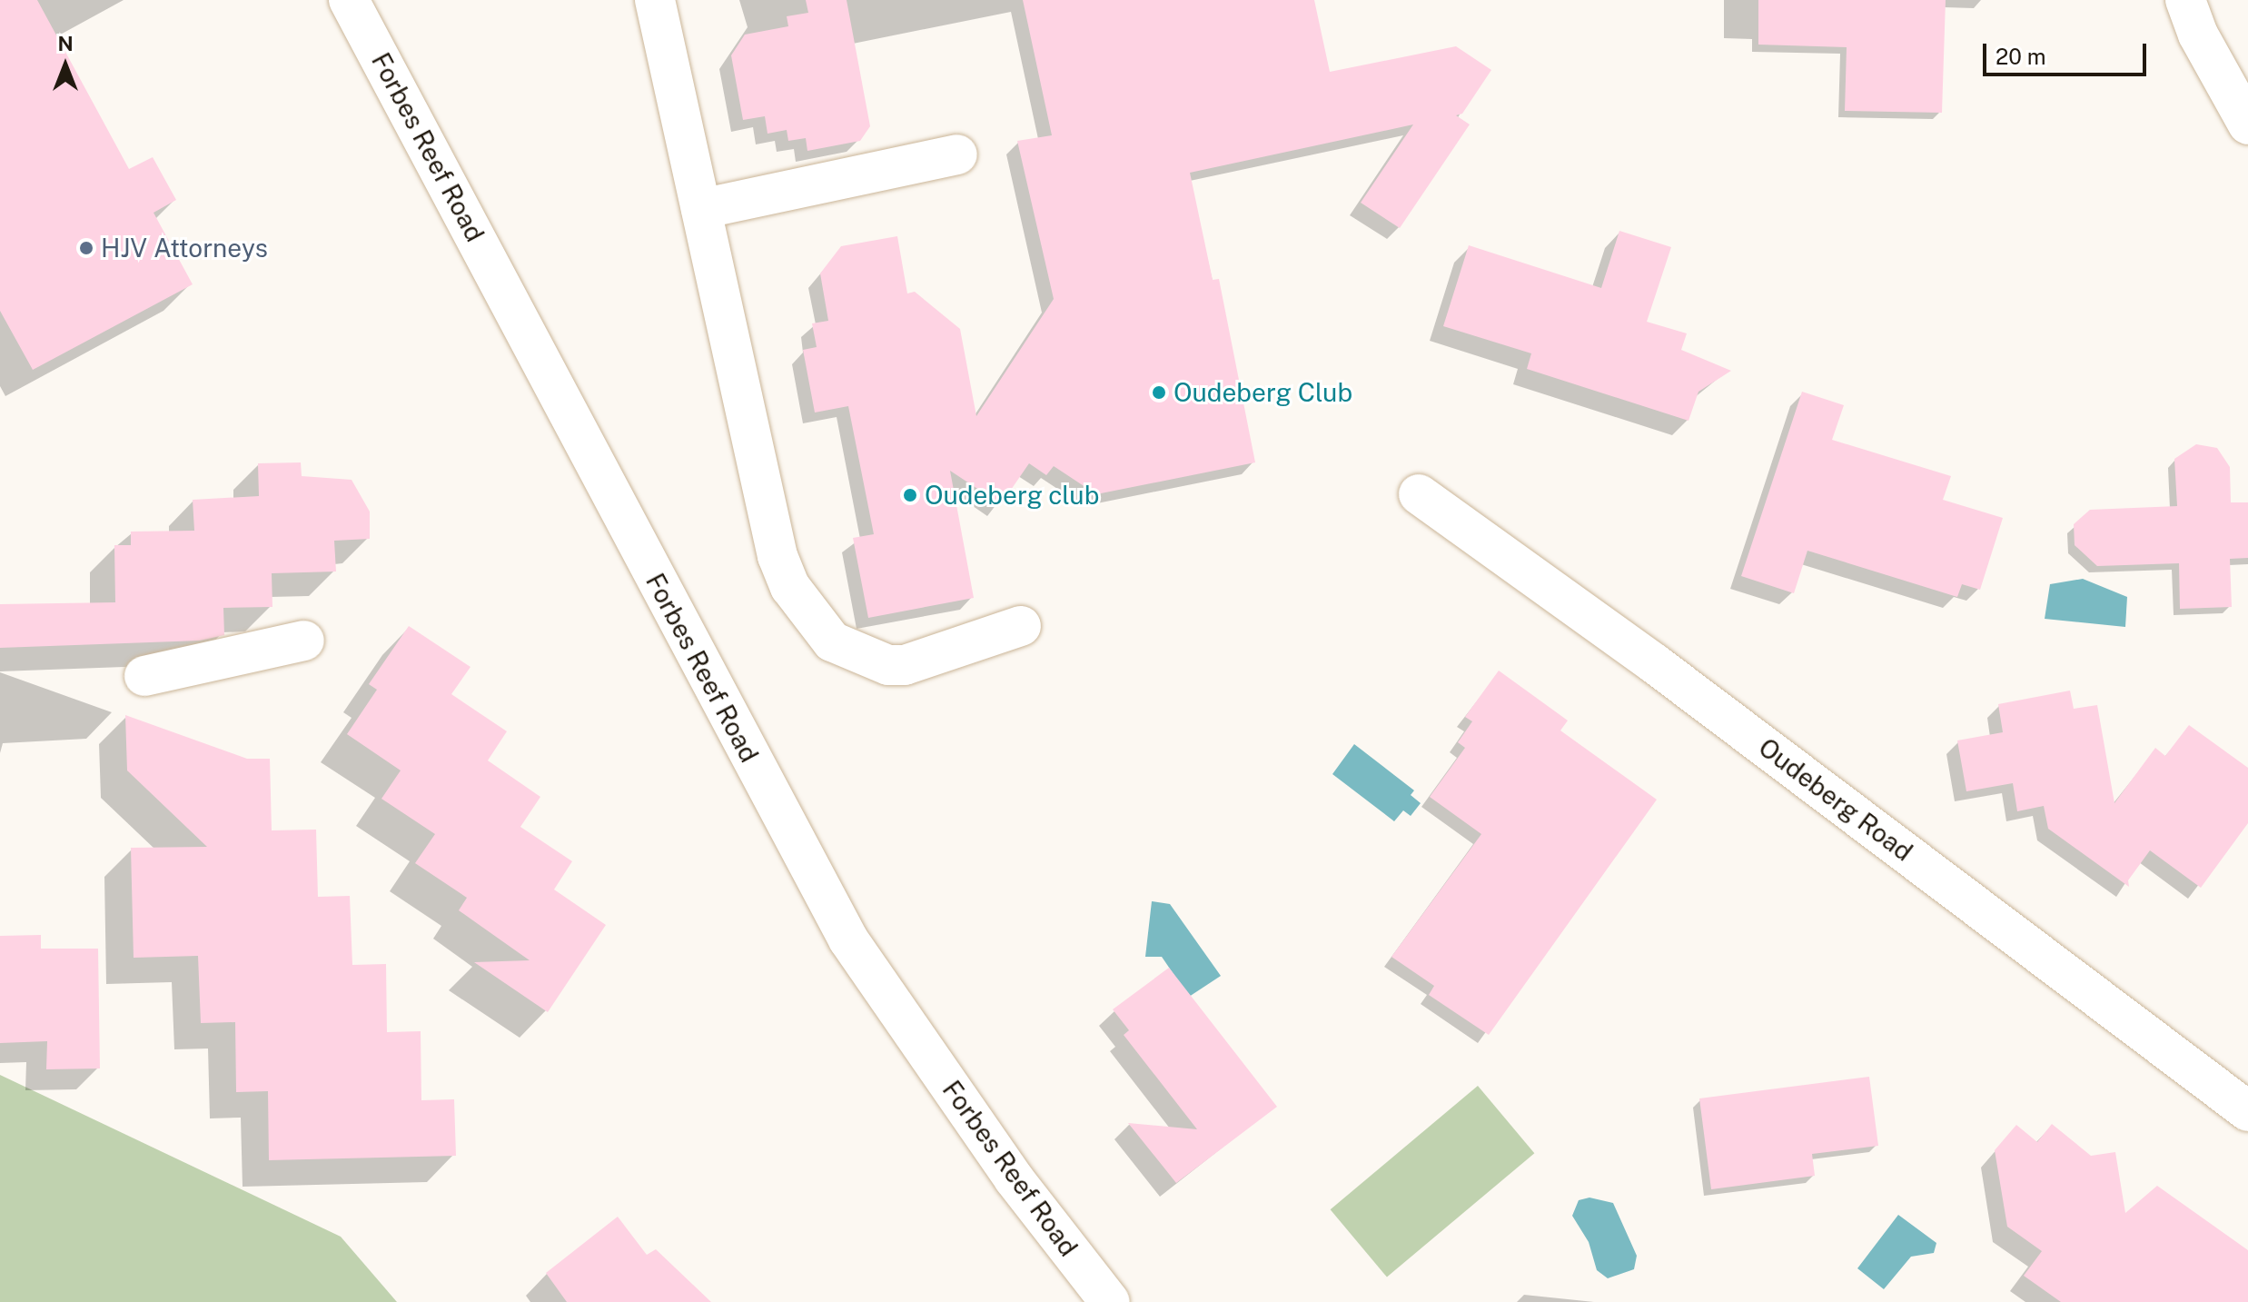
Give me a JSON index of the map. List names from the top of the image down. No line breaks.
{"streets":{"street":["Forbes Reef Road","Oudeberg Road"]},"places":["HJV Attorneys","Oudeberg Club","Oudeberg club"],"scale_bar":"20 m","north":"top"}
